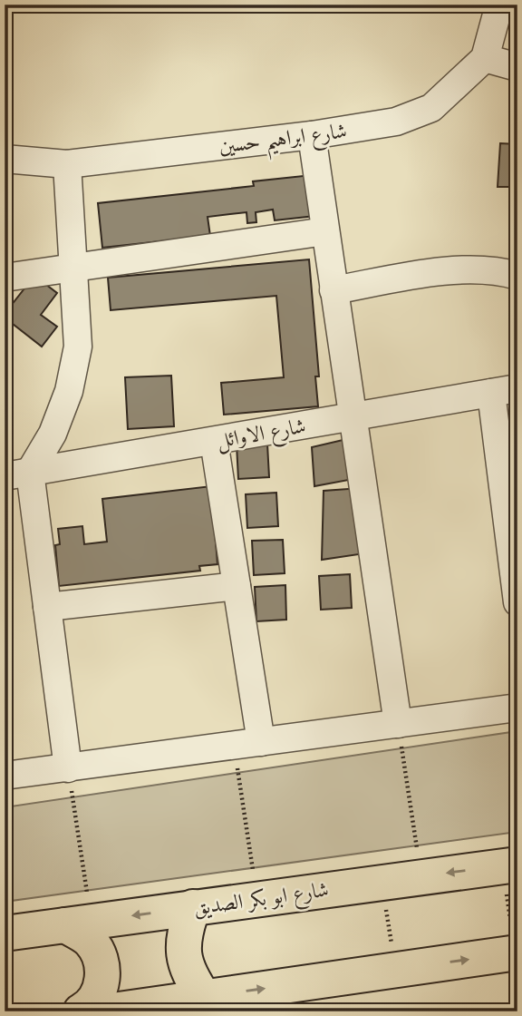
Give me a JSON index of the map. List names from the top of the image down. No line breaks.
{"streets":{"main road":["شارع ابو بكر الصديق"],"street":["شارع ابراهيم حسين","شارع الاوائل"]}}
